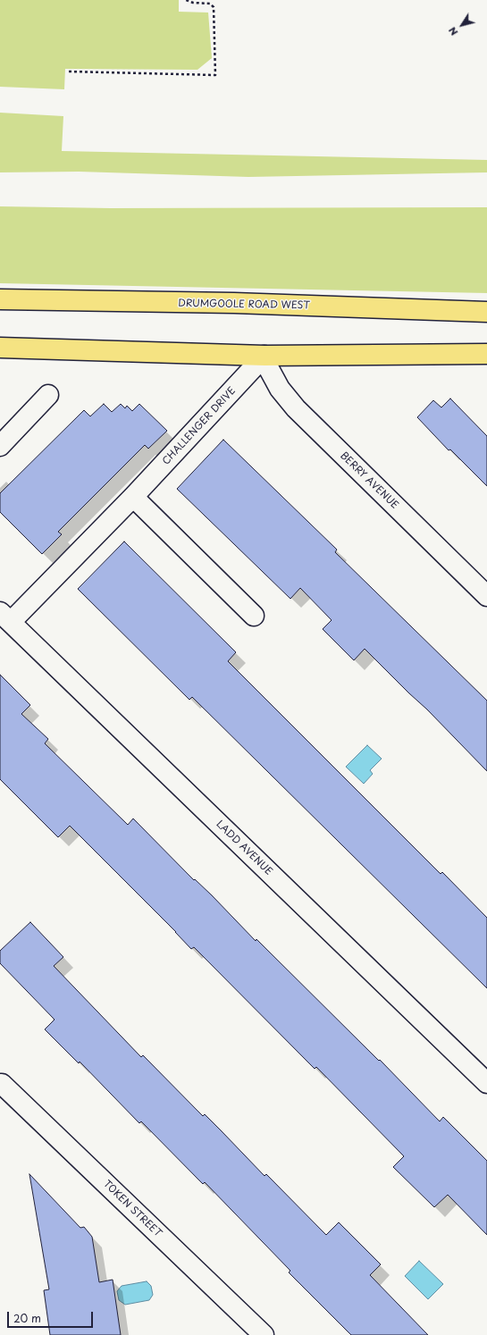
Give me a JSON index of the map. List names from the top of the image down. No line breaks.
{"streets":{"main road":["DRUMGOOLE ROAD WEST"],"street":["CHALLENGER DRIVE","BERRY AVENUE","LADD AVENUE","TOKEN STREET"]},"crossings":[["CHALLENGER DRIVE","BERRY AVENUE"],["CHALLENGER DRIVE","LADD AVENUE"]],"scale_bar":"20 m","north":"bottom left"}
